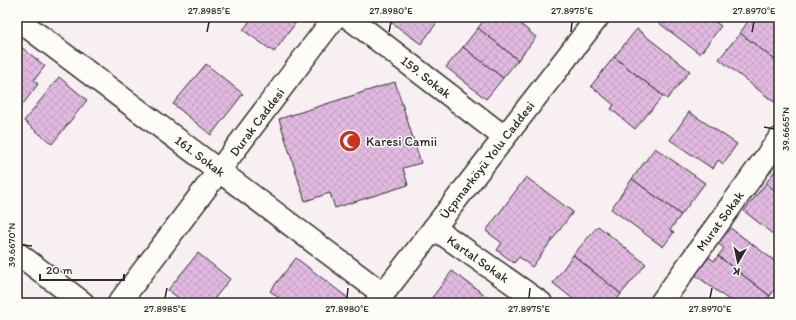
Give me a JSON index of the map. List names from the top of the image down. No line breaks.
{"streets":{"street":["159. Sokak","Durak Caddesi","161. Sokak","Üçpınarköyü Yolu Caddesi","Murat Sokak","Kartal Sokak"]},"crossings":[["159. Sokak","Üçpınarköyü Yolu Caddesi"],["Durak Caddesi","161. Sokak"],["161. Sokak","Üçpınarköyü Yolu Caddesi"],["Üçpınarköyü Yolu Caddesi","Kartal Sokak"]],"places":{"mosque":["Karesi Camii"]},"scale_bar":"20 m","north":"bottom","coordinates":["27.8985°E","27.8980°E","27.8975°E","27.8970°E","39.6665°N","39.6670°N"]}
